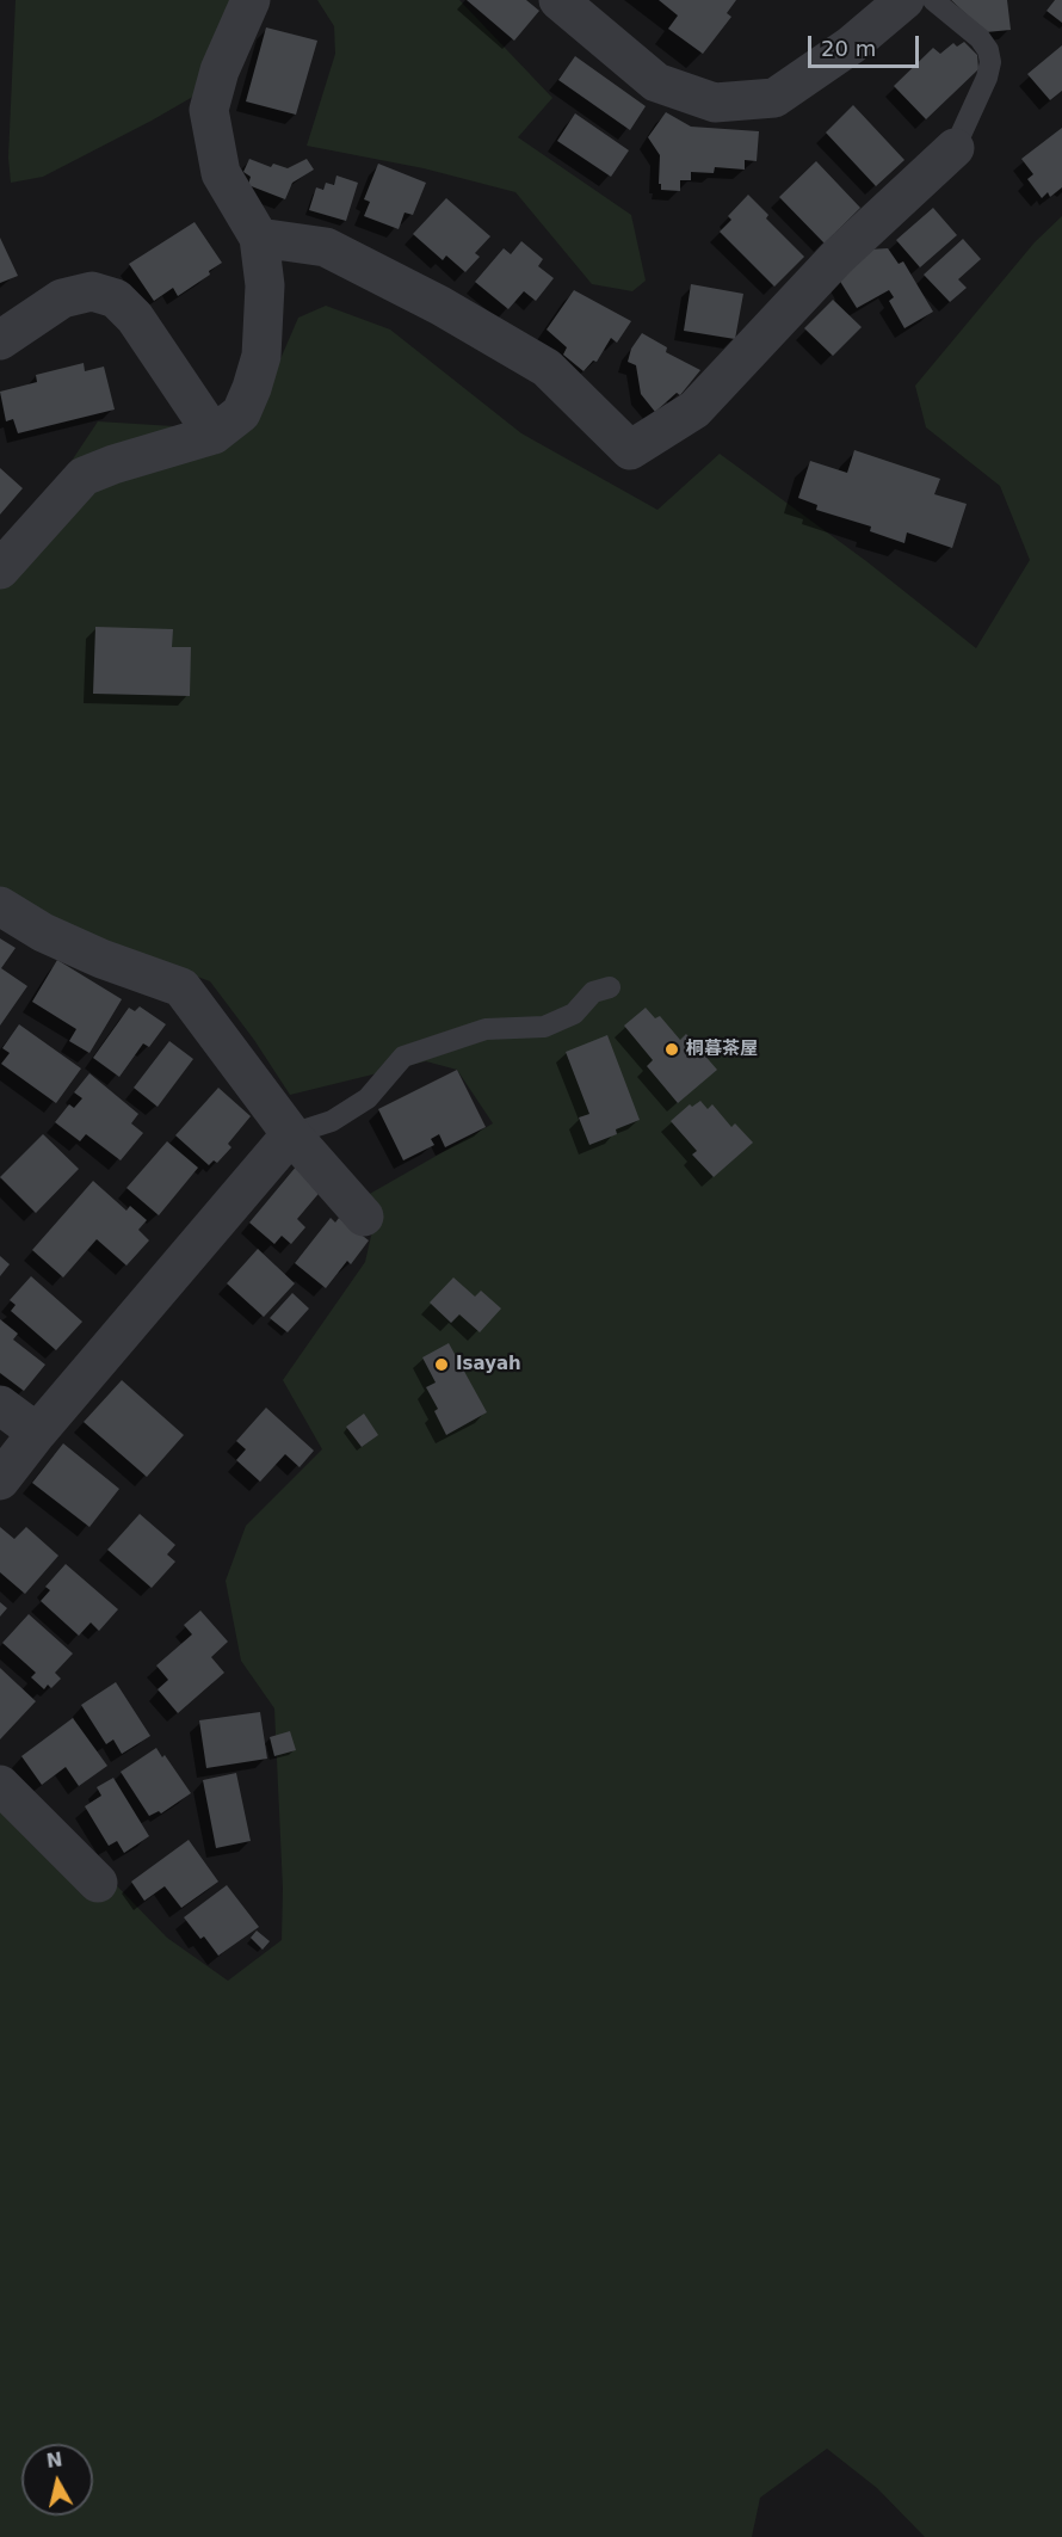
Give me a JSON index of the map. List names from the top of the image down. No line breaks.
{"places":["桐暮茶屋","Isayah"],"scale_bar":"20 m","north":"top"}
